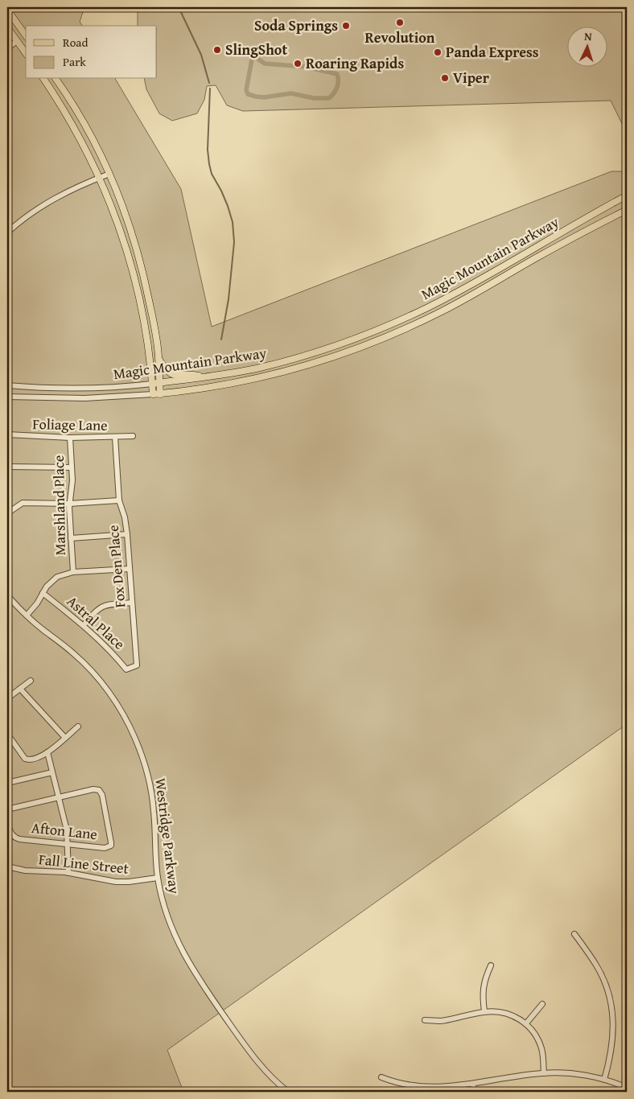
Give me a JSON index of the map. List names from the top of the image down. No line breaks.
{"streets":{"main road":["Magic Mountain Parkway"],"street":["Foliage Lane","Marshland Place","Fox Den Place","Astral Place","Afton Lane","Westridge Parkway","Fall Line Street"]},"crossings":[["Foliage Lane","Marshland Place"],["Foliage Lane","Fox Den Place"],["Fox Den Place","Astral Place"],["Westridge Parkway","Fall Line Street"]],"places":["Revolution","Soda Springs","SlingShot","Panda Express","Roaring Rapids","Viper"],"legend":["Road","Park"],"north":"top"}
